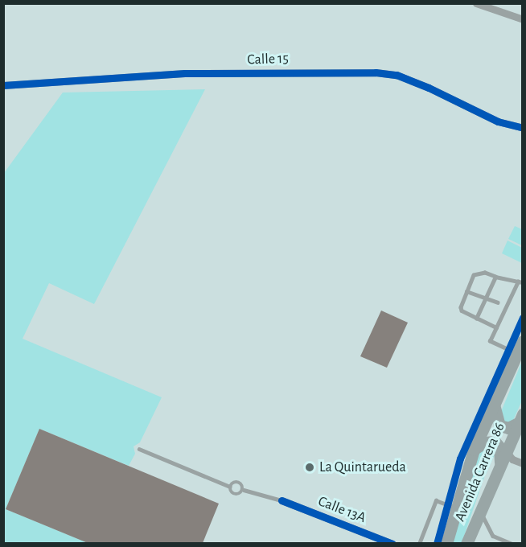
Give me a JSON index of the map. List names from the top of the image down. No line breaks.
{"streets":{"main road":["Avenida Carrera 86"],"street":["Calle 15","Calle 13A"]},"places":["La Quintarueda"]}
